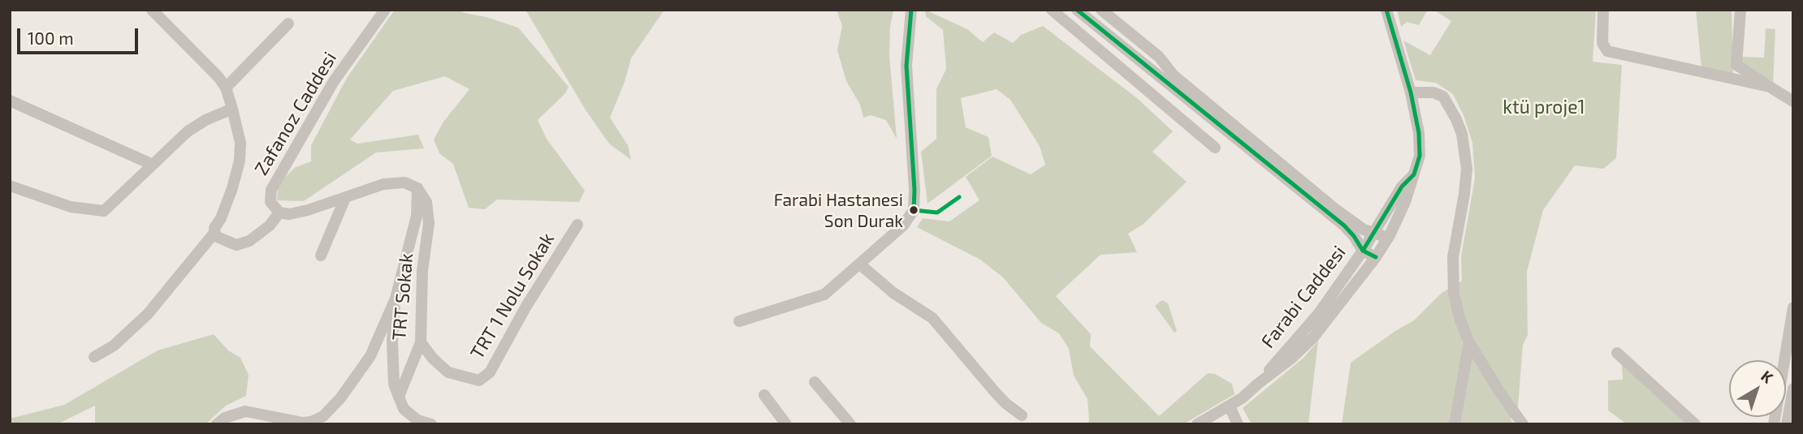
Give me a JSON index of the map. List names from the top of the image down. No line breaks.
{"streets":{"street":["Zafanoz Caddesi","TRT 1 Nolu Sokak","TRT Sokak","Farabi Caddesi"]},"crossings":[["TRT 1 Nolu Sokak","TRT Sokak"]],"parks":["ktü proje1"],"places":["Farabi Hastanesi Son Durak"],"scale_bar":"100 m","north":"top right"}
